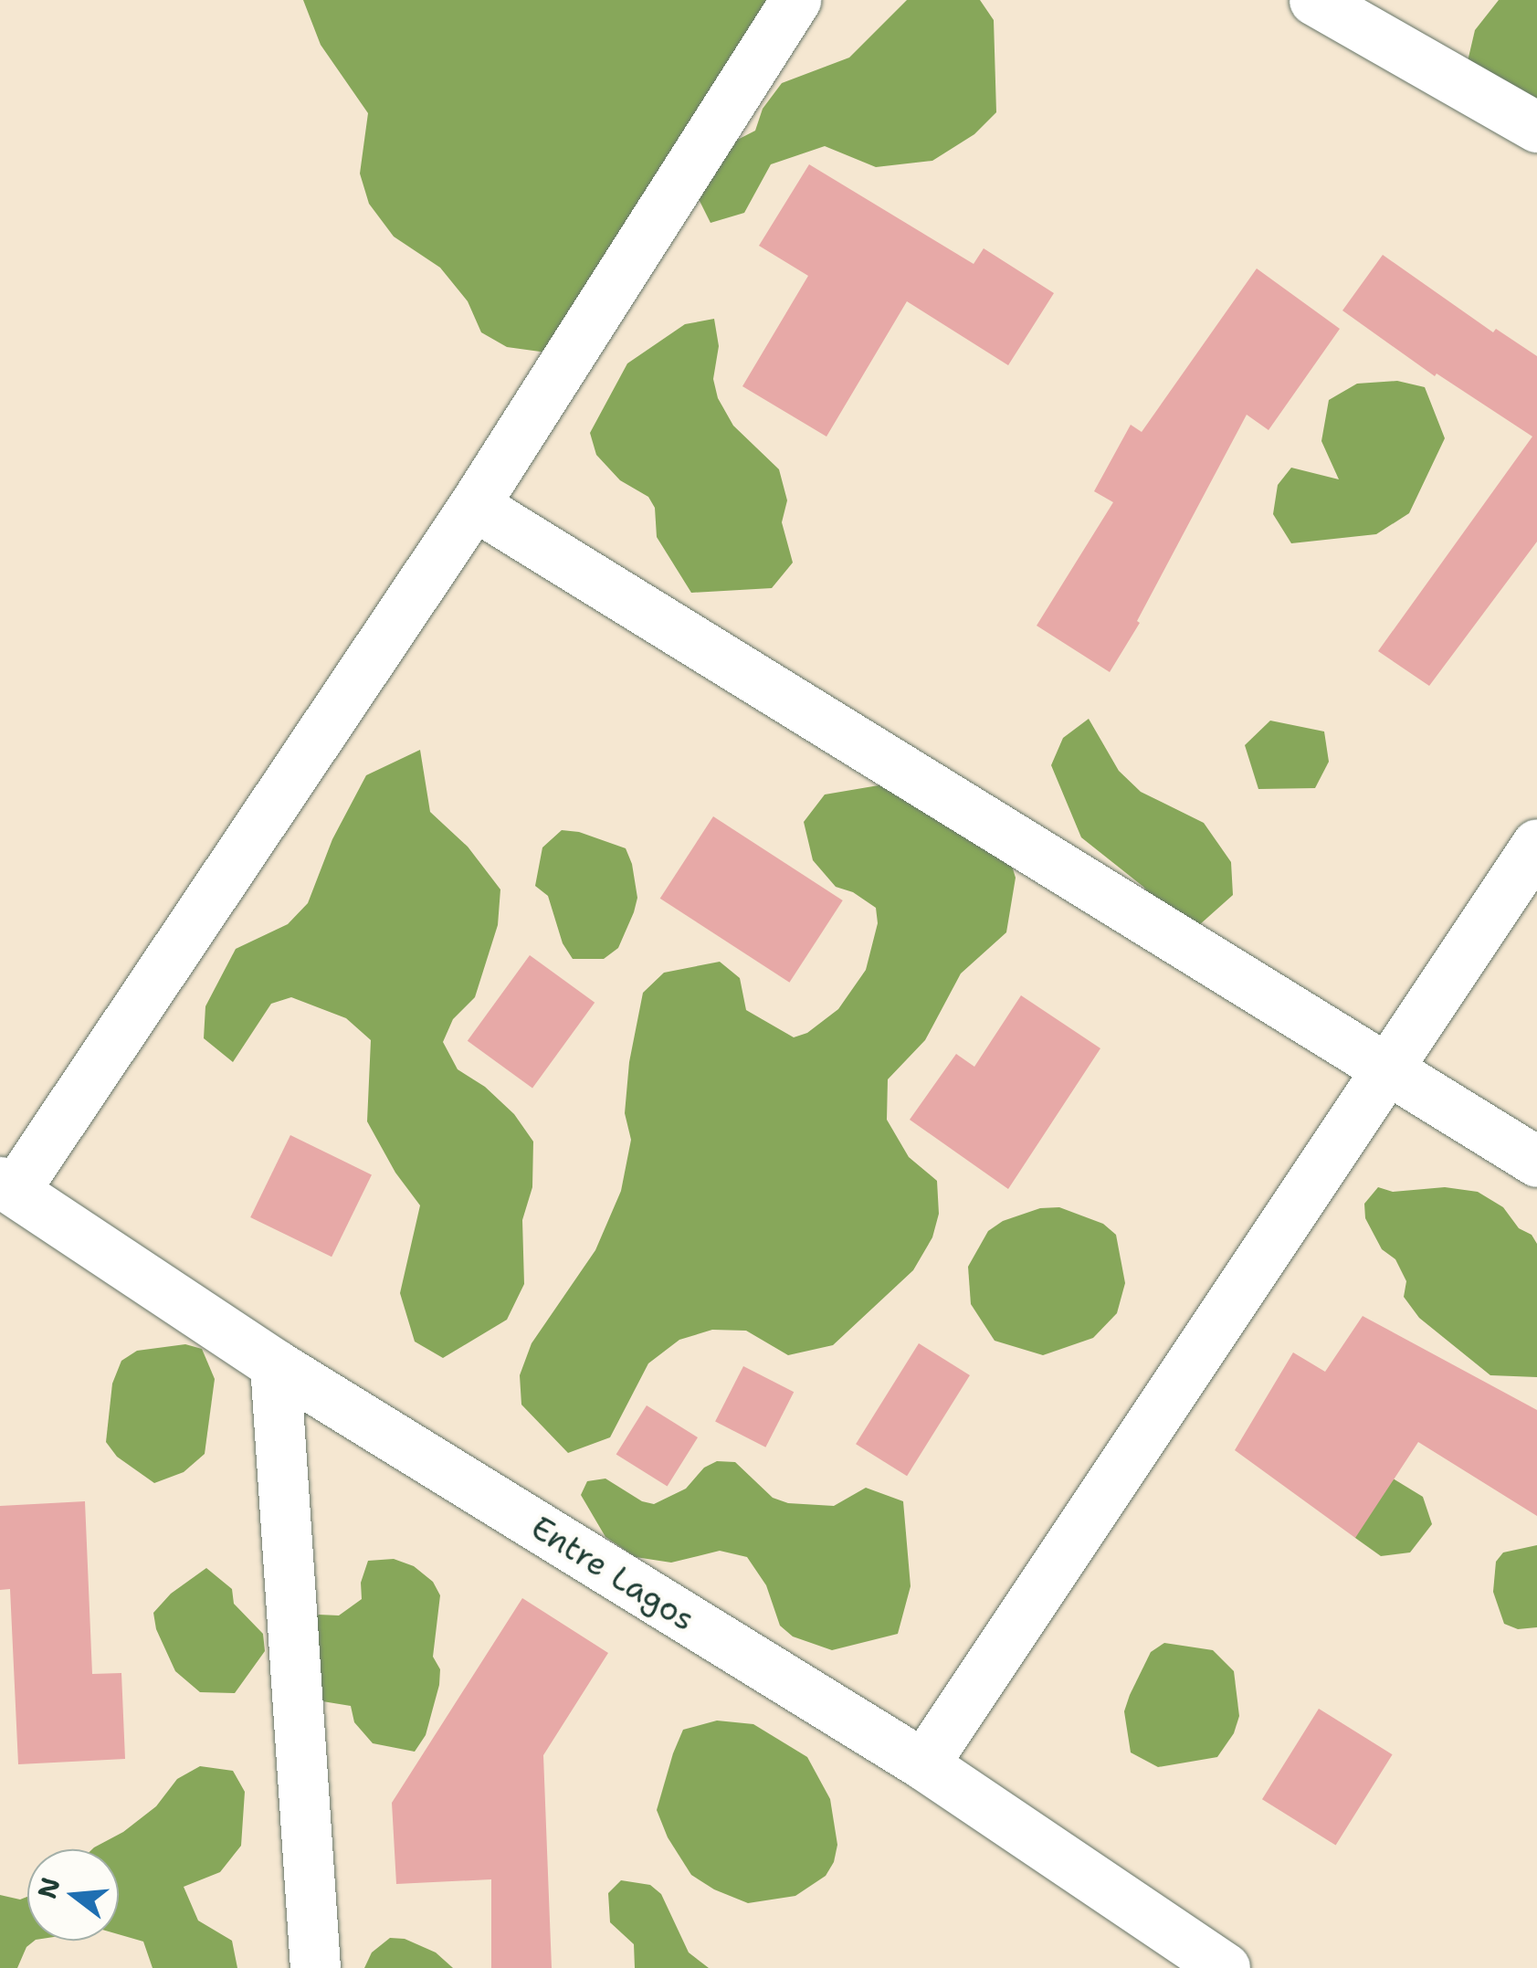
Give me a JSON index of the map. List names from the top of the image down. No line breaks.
{"streets":{"street":["Entre Lagos"]},"north":"left"}
